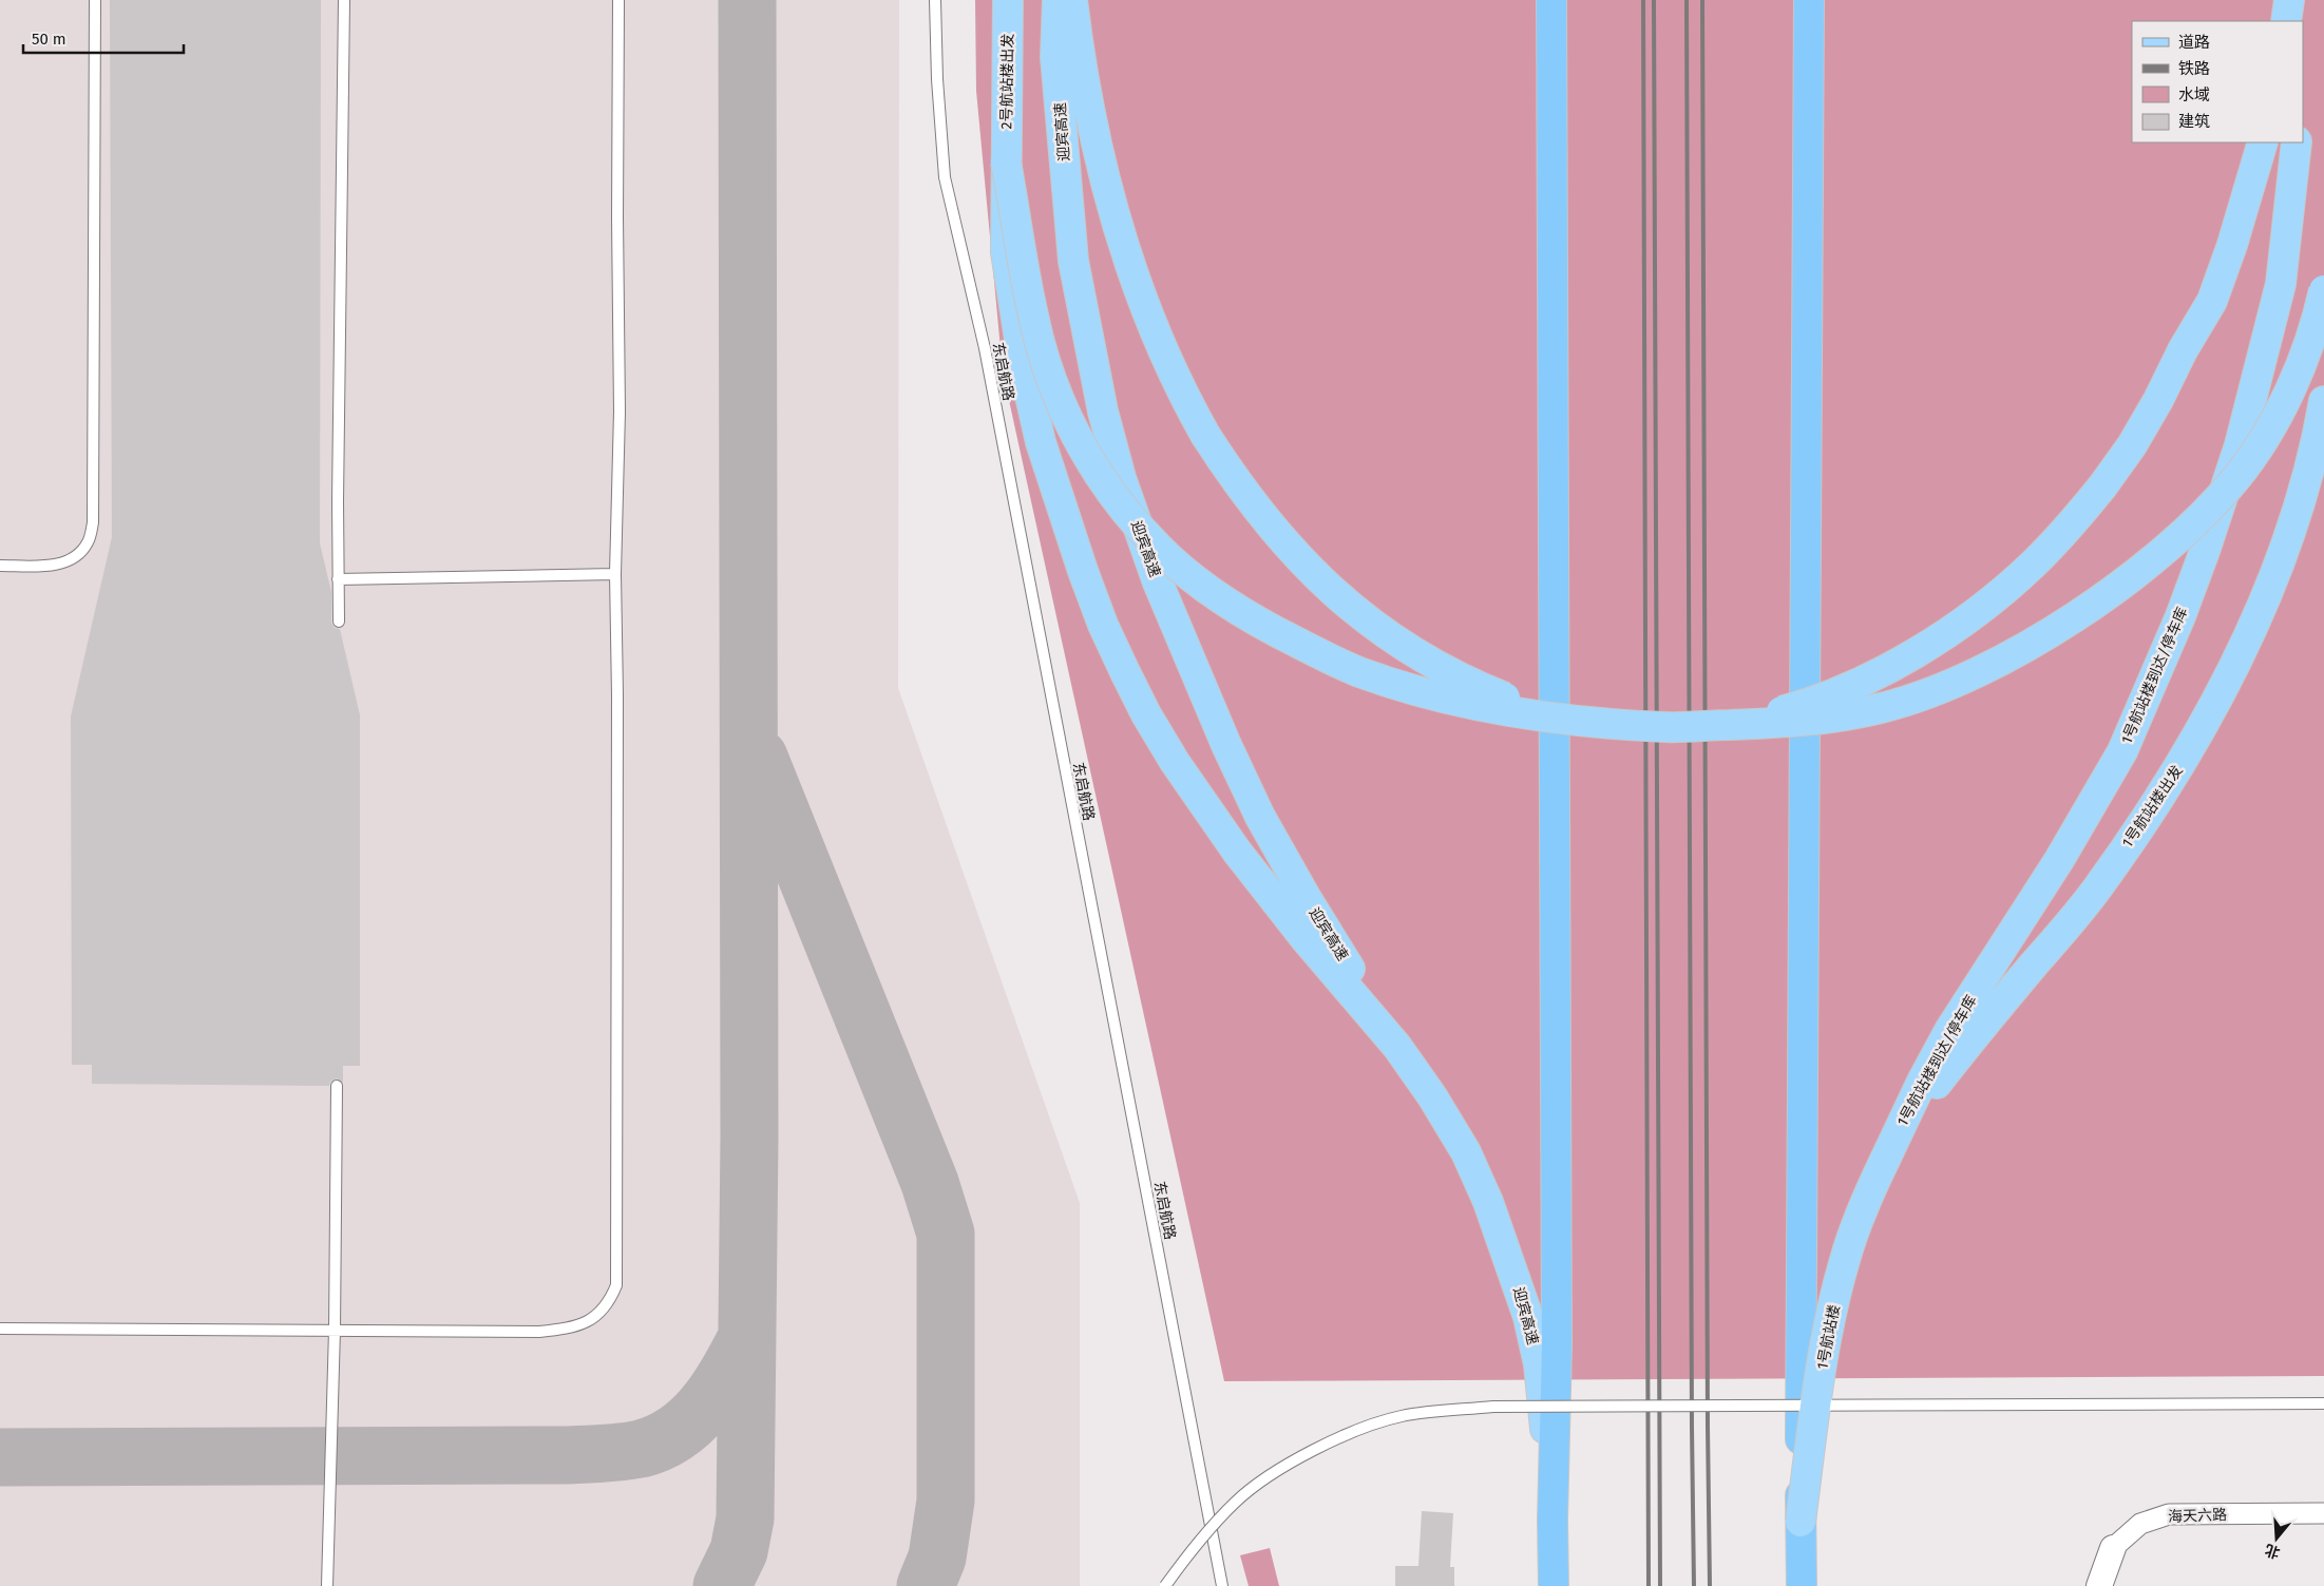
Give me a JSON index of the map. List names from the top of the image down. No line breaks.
{"streets":{"main road":["2号航站楼出发","迎宾高速","1号航站楼到达/停车库","1号航站楼出发","1号航站楼"],"street":["海天六路"],"lane":["东启航路"]},"crossings":[["2号航站楼出发","迎宾高速"],["1号航站楼到达/停车库","1号航站楼出发"],["1号航站楼到达/停车库","1号航站楼"],["1号航站楼出发","1号航站楼"]],"legend":["道路","铁路","水域","建筑"],"scale_bar":"50 m","north":"bottom"}
